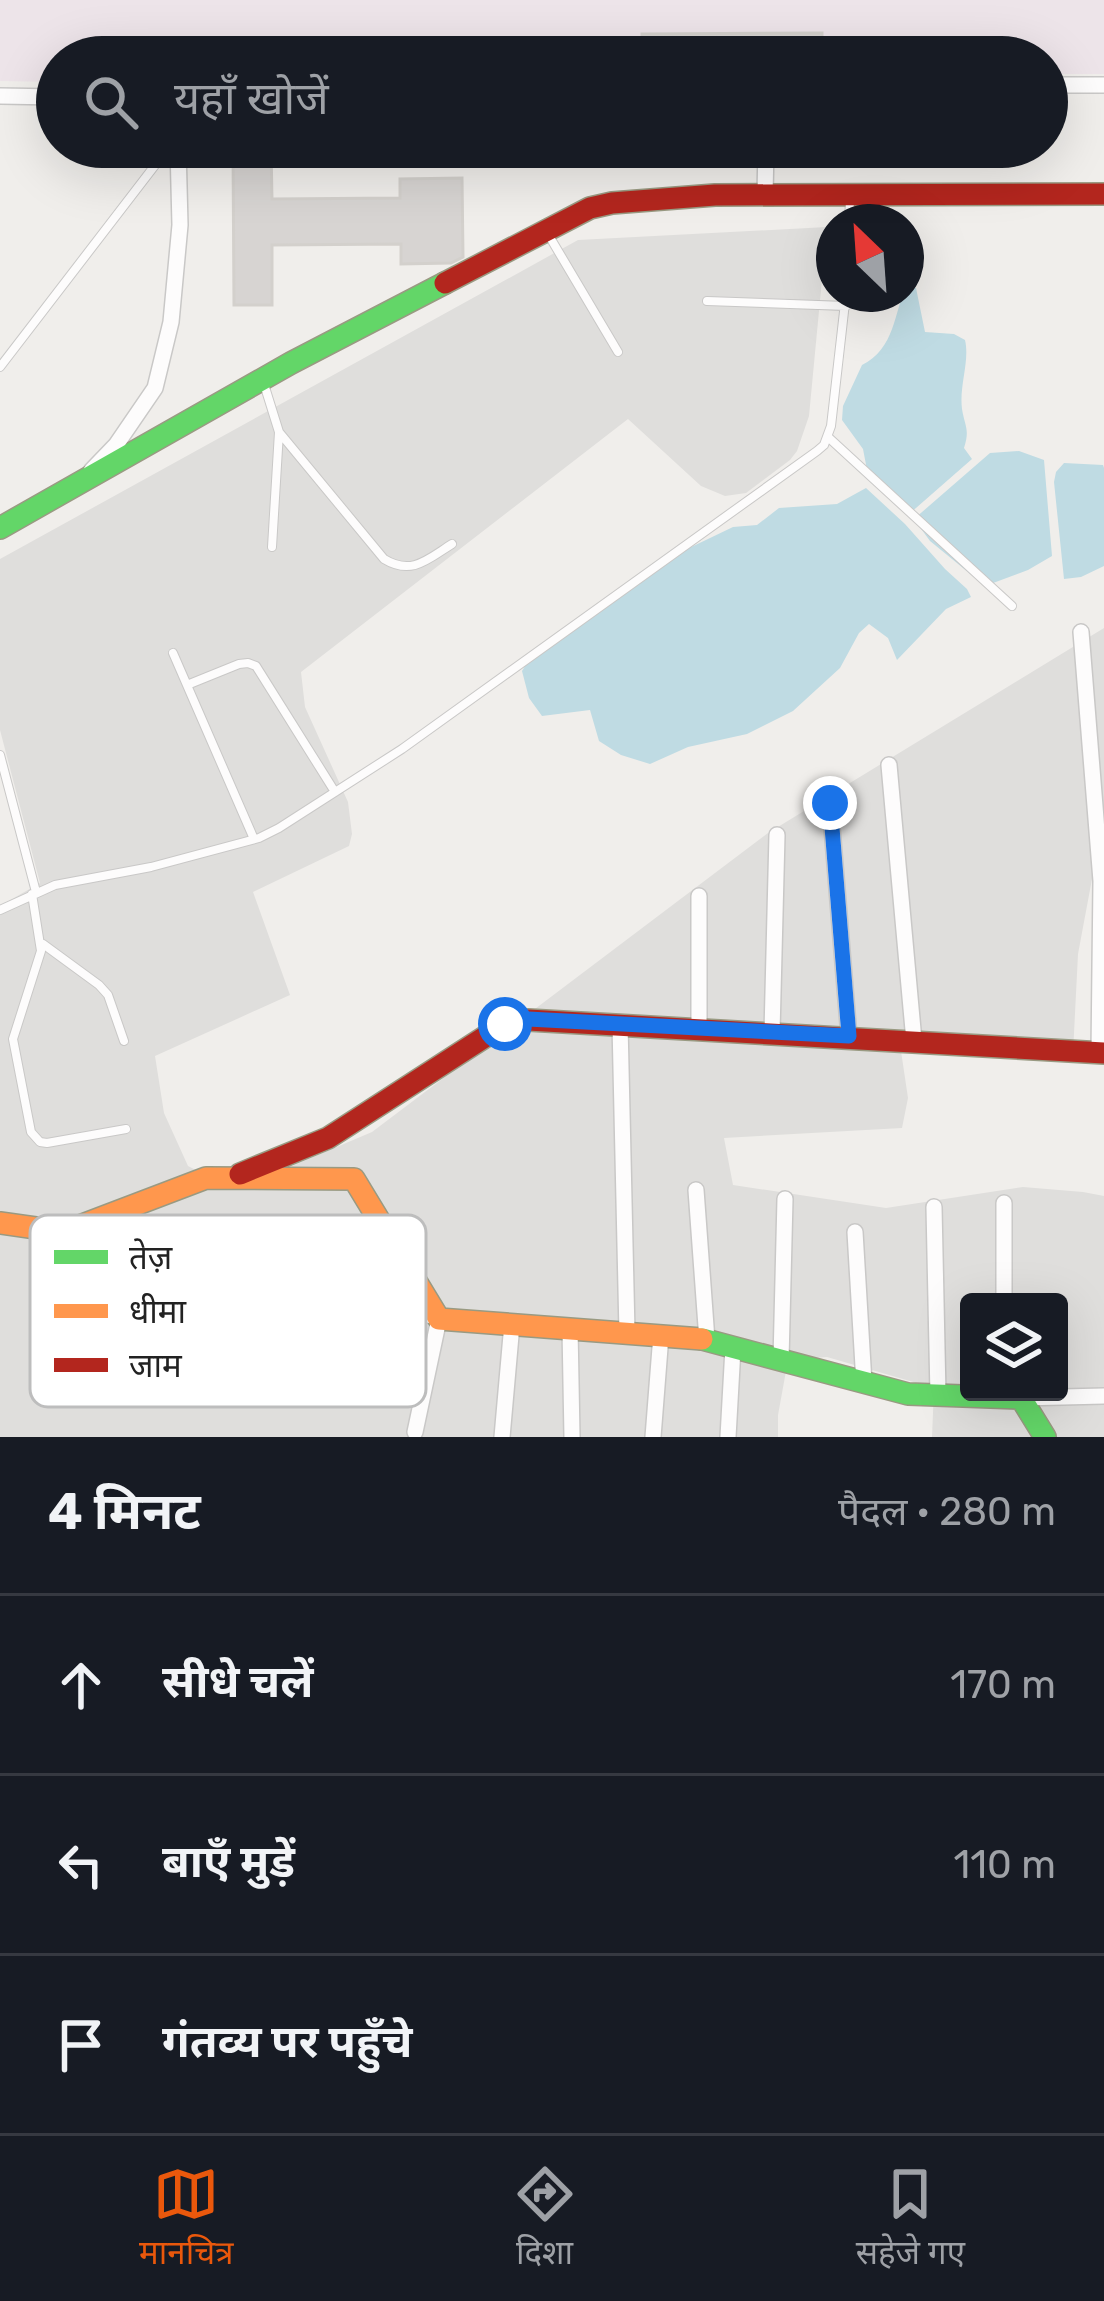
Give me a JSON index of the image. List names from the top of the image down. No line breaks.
{"legend":["तेज़","धीमा","जाम"],"north":"top left","page":{"search":"यहाँ खोजें","heading":["4 मिनट","पैदल · 280 m"],"list":[["सीधे चलें","170 m"],["बाएँ मुड़ें","110 m"],"गंतव्य पर पहुँचे"],"nav":["मानचित्र","दिशा","सहेजे गए"]}}
